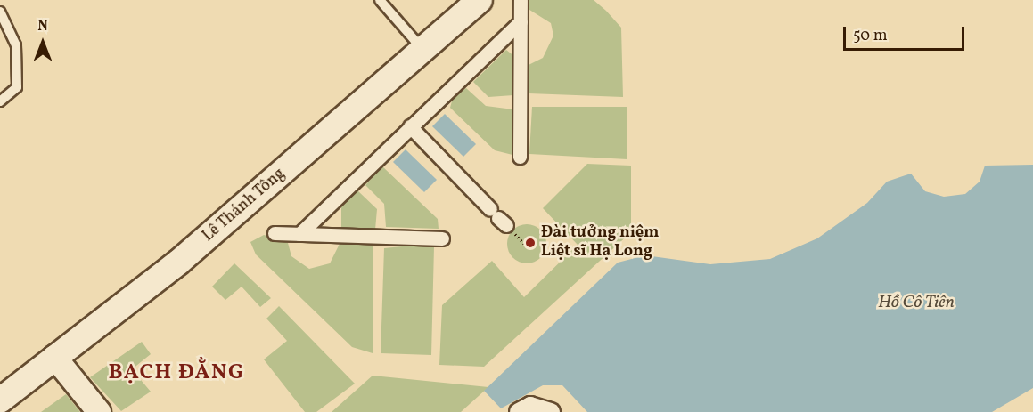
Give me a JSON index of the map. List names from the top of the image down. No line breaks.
{"streets":{"main road":["Lê Thánh Tông"]},"districts":["BẠCH ĐẰNG"],"water":["Hồ Cô Tiên"],"places":["Đài tưởng niệm Liệt sĩ Hạ Long"],"scale_bar":"50 m","north":"top"}
